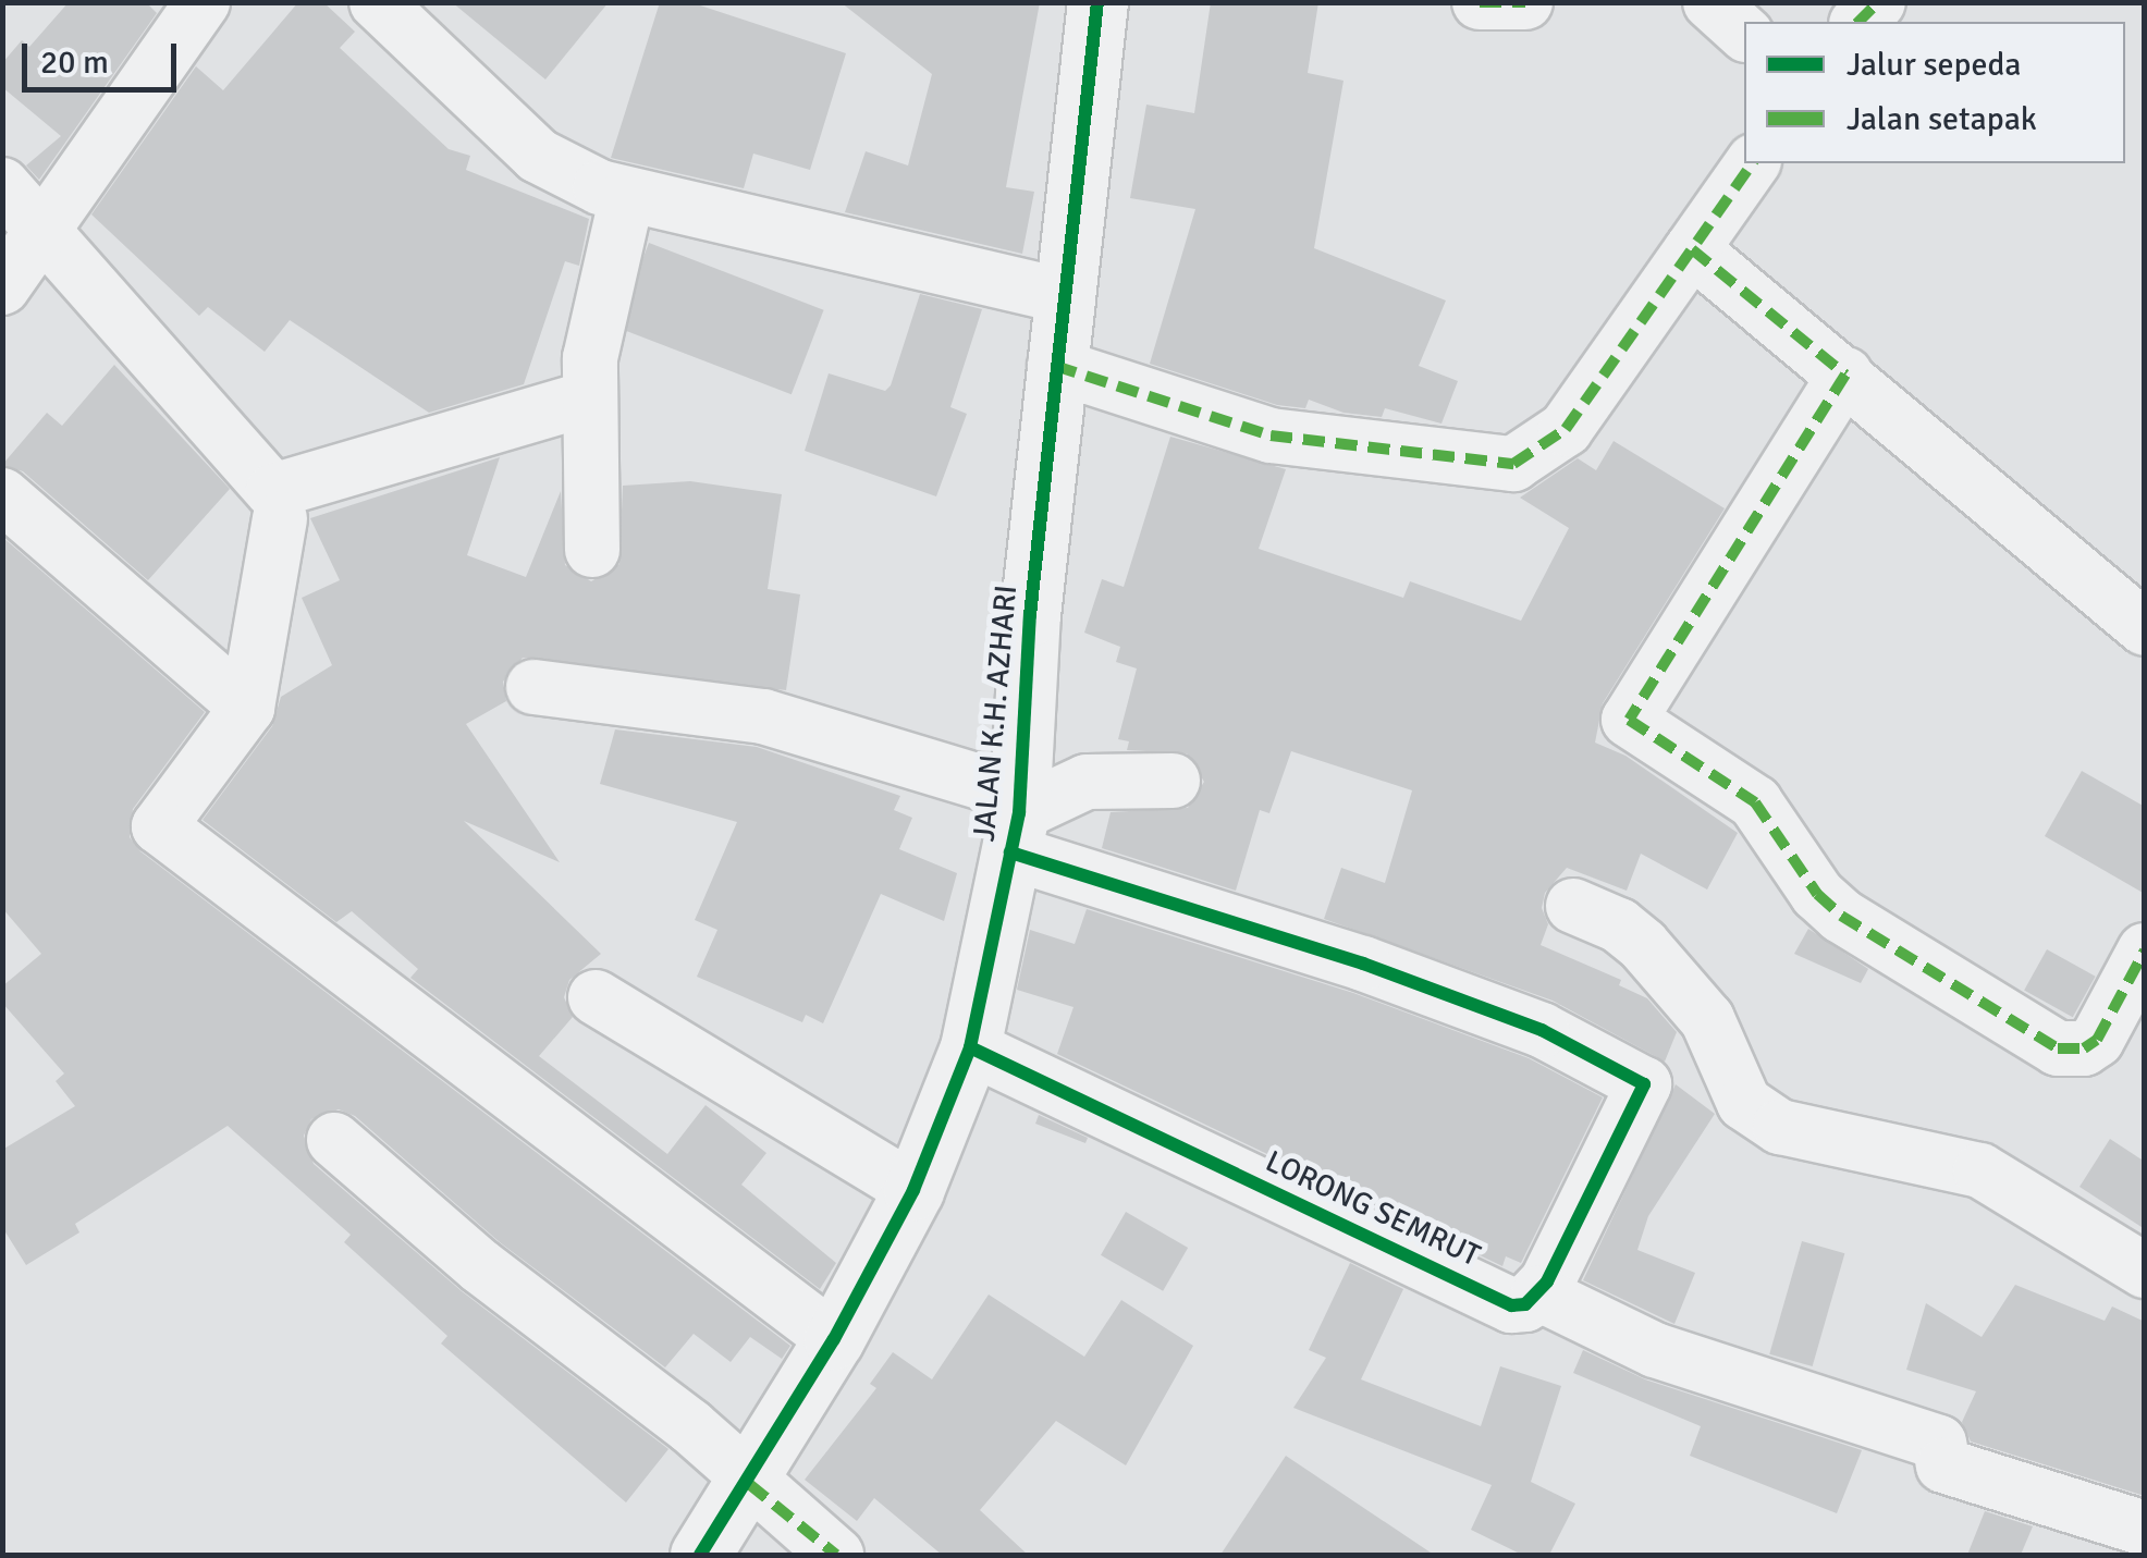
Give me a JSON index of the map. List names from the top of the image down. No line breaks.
{"streets":{"street":["JALAN K.H. AZHARI","LORONG SEMRUT"]},"crossings":[["JALAN K.H. AZHARI","LORONG SEMRUT"]],"legend":["Jalur sepeda","Jalan setapak"],"scale_bar":"20 m"}
